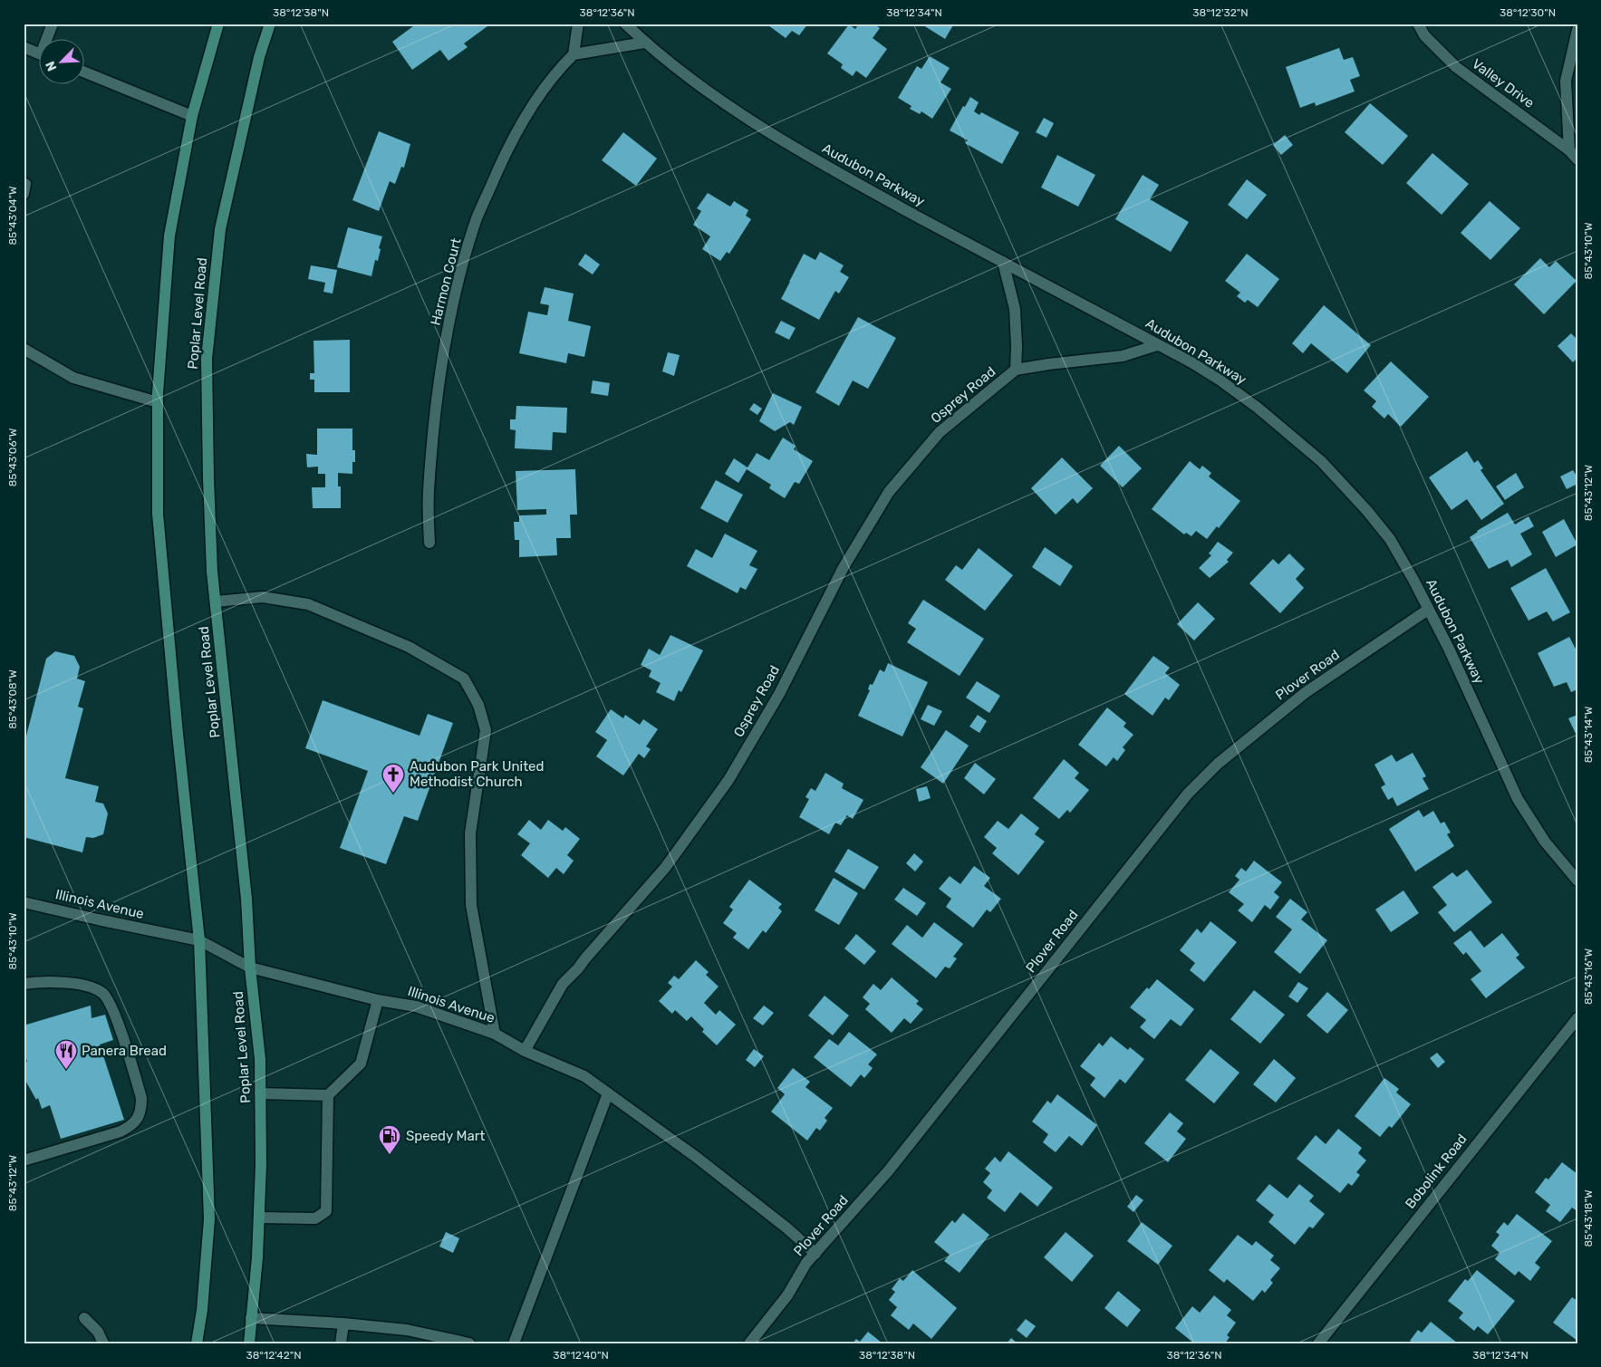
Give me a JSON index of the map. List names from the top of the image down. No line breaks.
{"streets":{"main road":["Poplar Level Road"],"street":["Valley Drive","Audubon Parkway","Harmon Court","Osprey Road","Plover Road","Illinois Avenue","Bobolink Road"]},"crossings":[["Audubon Parkway","Osprey Road"],["Audubon Parkway","Plover Road"],["Poplar Level Road","Illinois Avenue"],["Osprey Road","Illinois Avenue"],["Plover Road","Illinois Avenue"]],"places":{"church":["Audubon Park United Methodist Church"],"restaurant":["Panera Bread"],"fuel station":["Speedy Mart"]},"north":"bottom left","coordinates":["38°12'38\"N","38°12'36\"N","38°12'34\"N","38°12'32\"N","38°12'30\"N","85°43'04\"W","85°43'10\"W","85°43'06\"W","85°43'12\"W","85°43'08\"W","85°43'14\"W","85°43'16\"W","85°43'18\"W","38°12'42\"N","38°12'40\"N"]}
